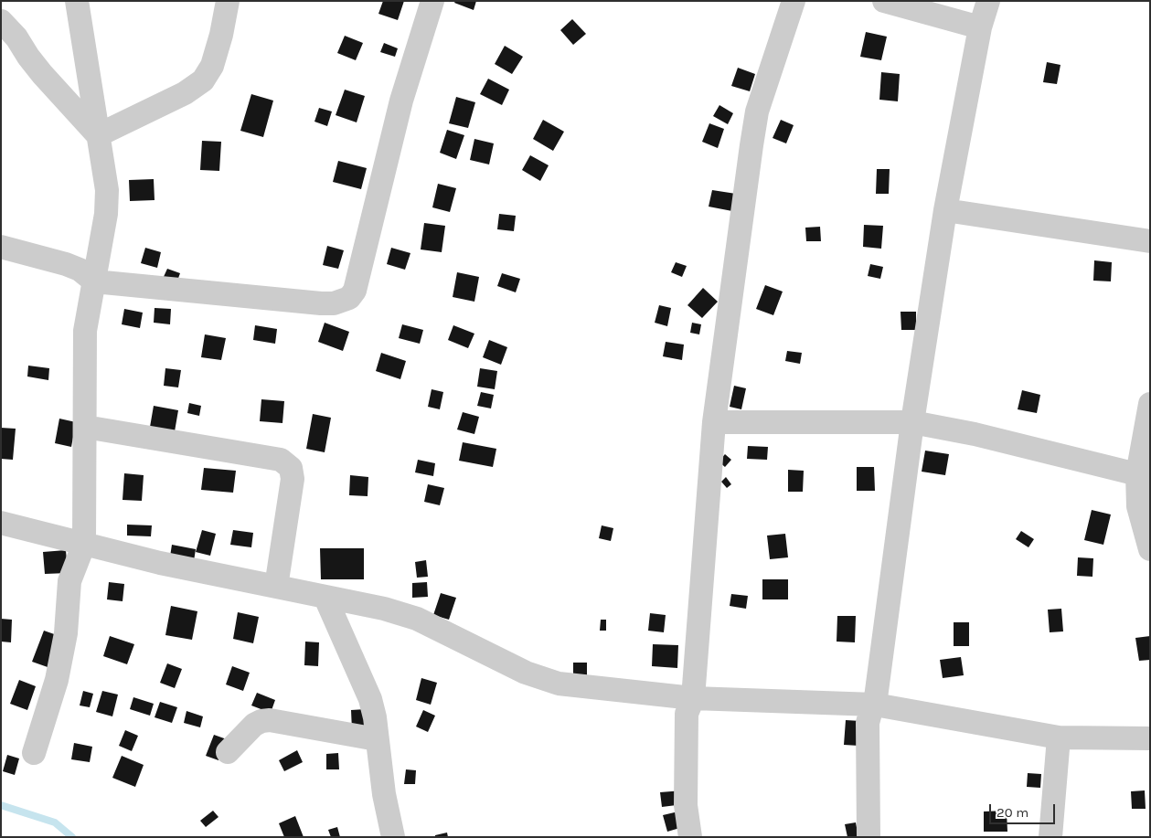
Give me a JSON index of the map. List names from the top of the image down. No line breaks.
{"scale_bar":"20 m"}
